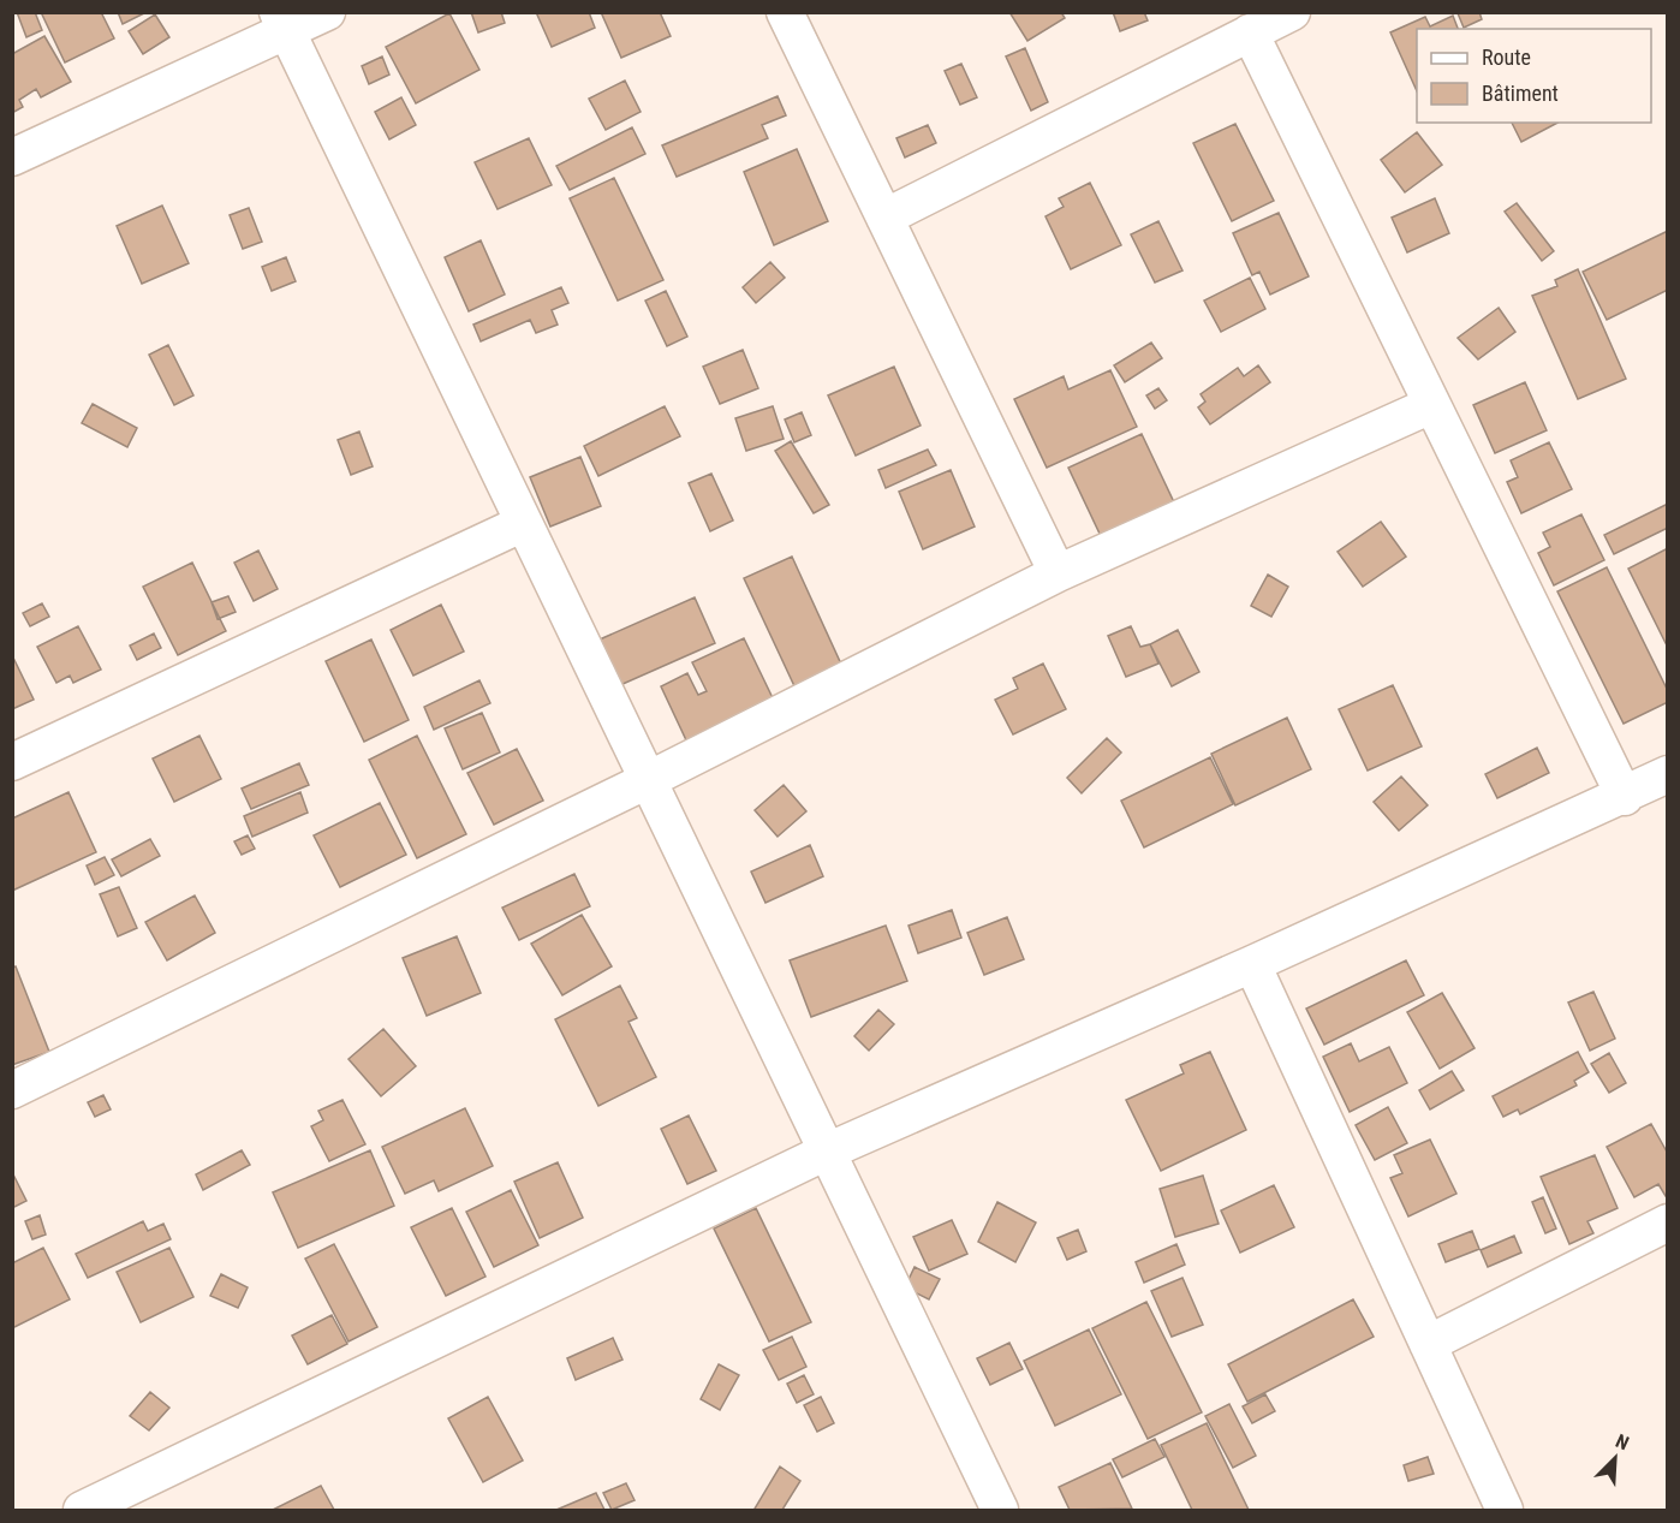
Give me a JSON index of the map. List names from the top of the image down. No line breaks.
{"legend":["Route","Bâtiment"],"north":"top right"}
